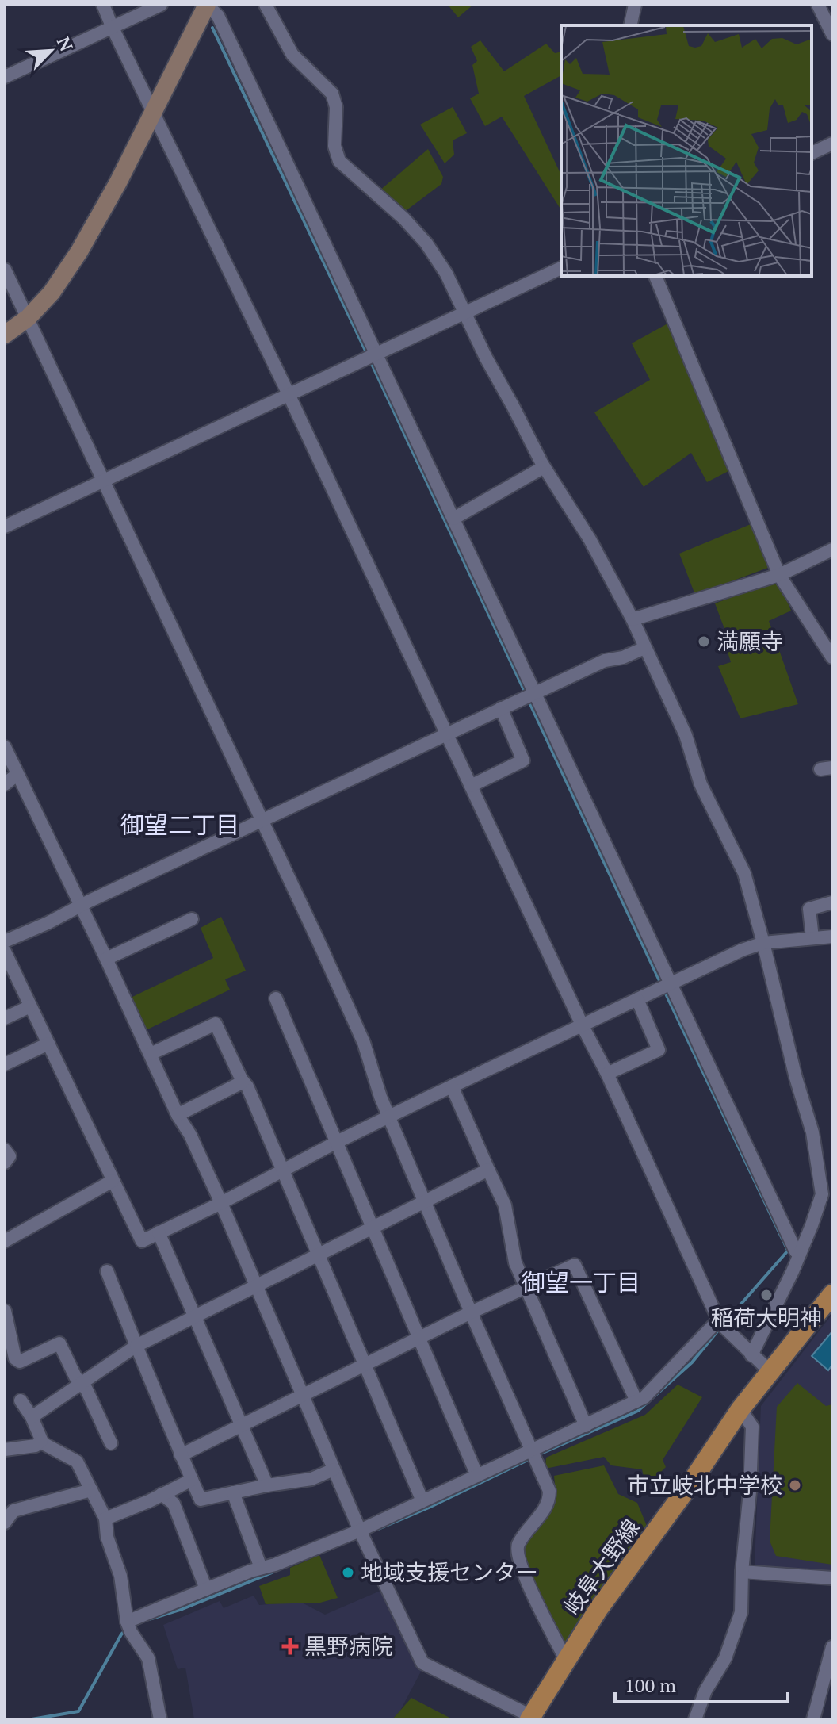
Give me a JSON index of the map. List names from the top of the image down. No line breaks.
{"streets":{"main road":["岐阜大野線"]},"districts":["御望二丁目","御望一丁目"],"places":{"other":["満願寺","稲荷大明神","市立岐北中学校","地域支援センター"],"health":["黒野病院"]},"scale_bar":"100 m","north":"top right"}
